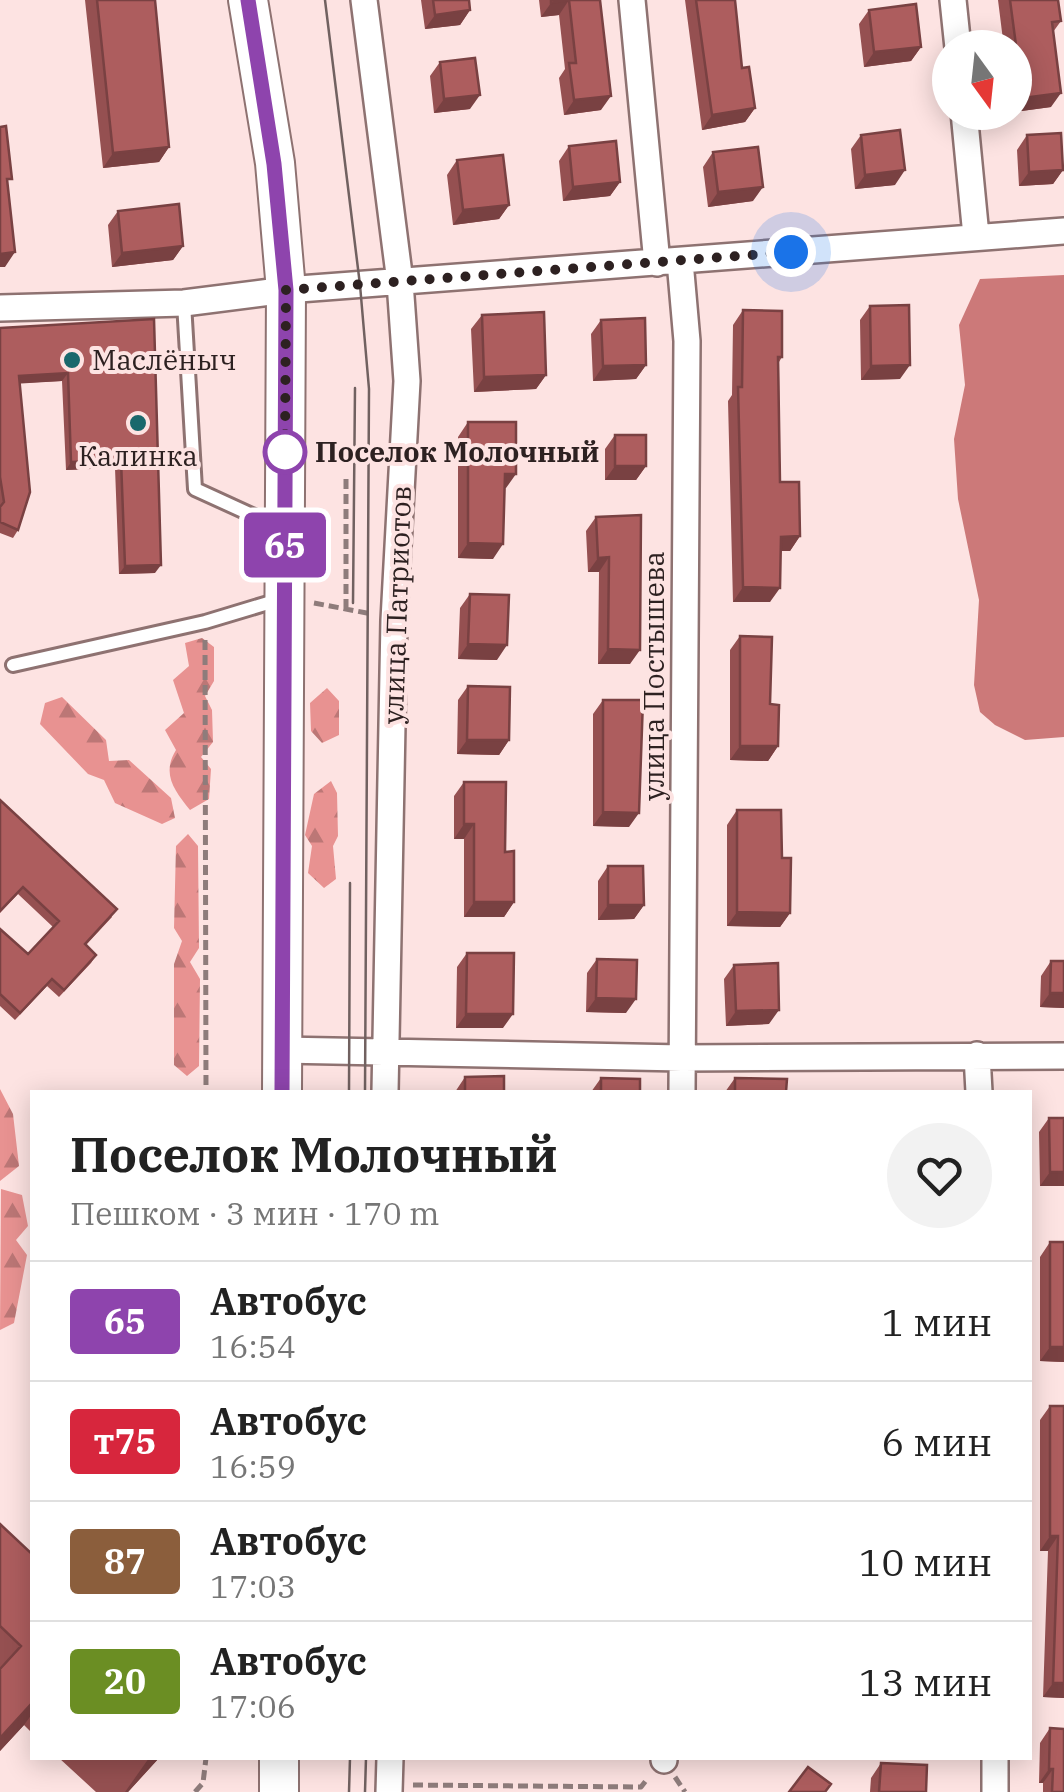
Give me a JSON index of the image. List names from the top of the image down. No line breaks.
{"streets":{"street":["улица Патриотов","улица Постышева"]},"places":["Маслёныч","Калинка","Поселок Молочный"],"lines":["bus line 65"],"north":"bottom","page":{"on_map":"65","heading":["Поселок Молочный","Пешком · 3 мин · 170 m"],"list":[{"mark":"65","name":"Автобус","note":"16:54","value":"1 мин"},{"mark":"т75","name":"Автобус","note":"16:59","value":"6 мин"},{"mark":"87","name":"Автобус","note":"17:03","value":"10 мин"},{"mark":"20","name":"Автобус","note":"17:06","value":"13 мин"}]}}
